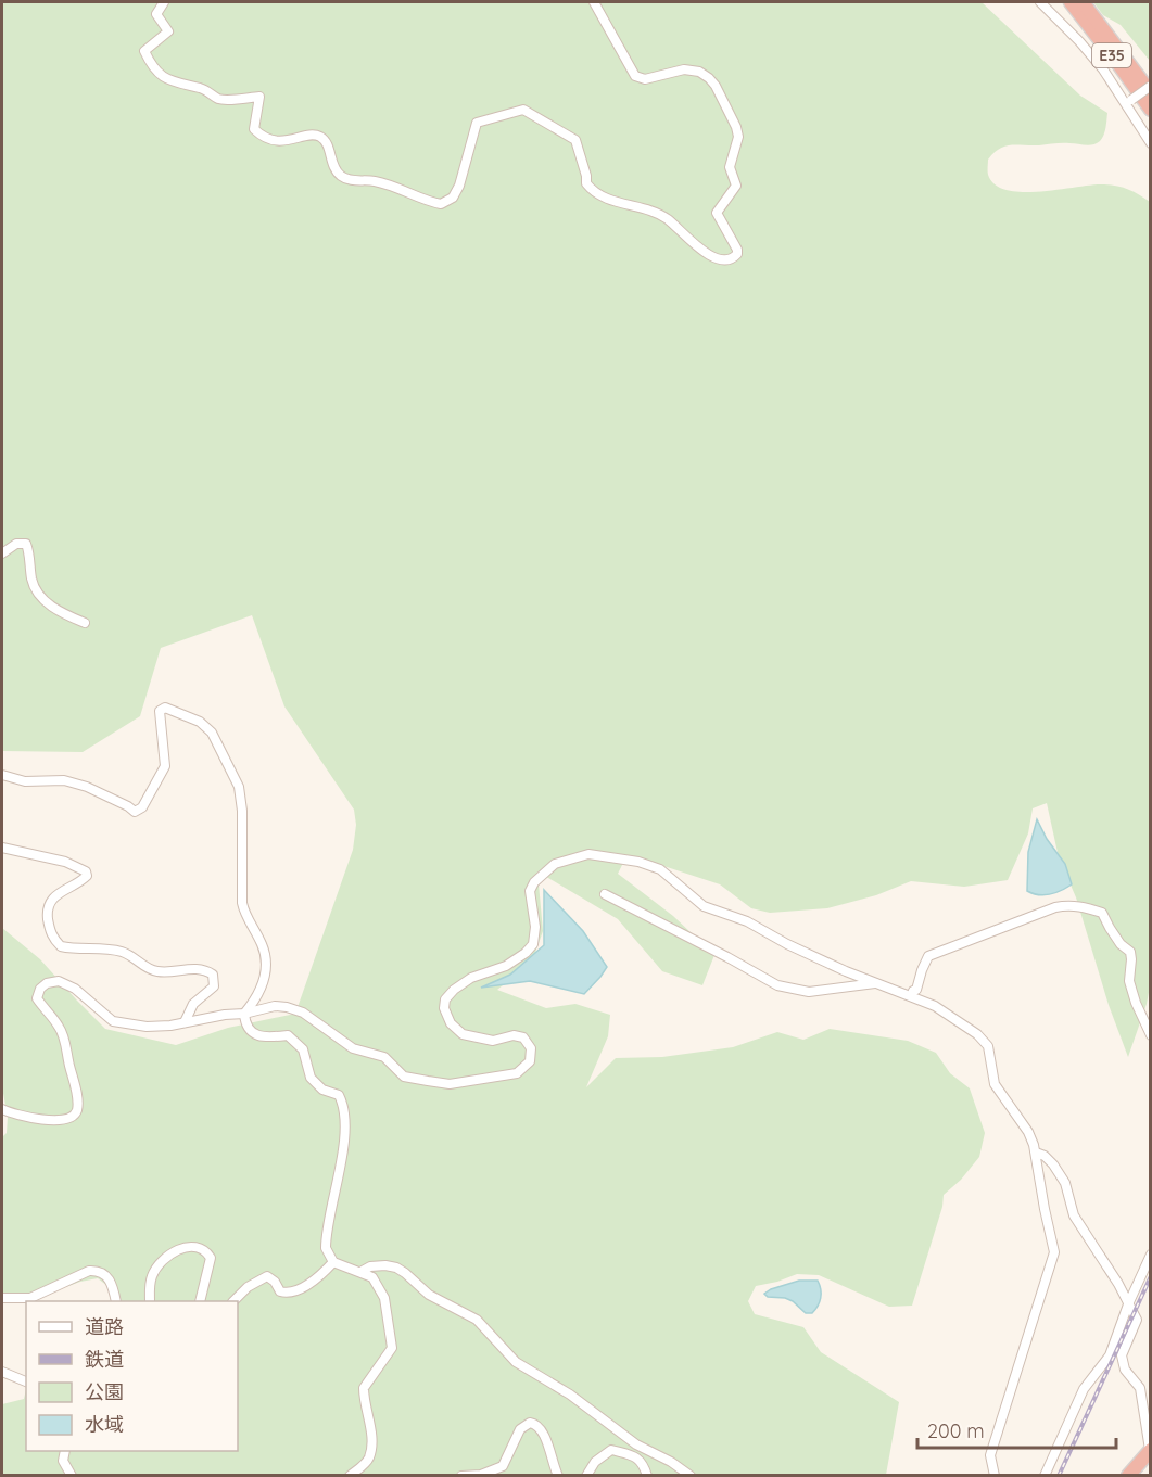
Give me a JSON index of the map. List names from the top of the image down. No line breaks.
{"streets":{"highway":["E35"]},"legend":["道路","鉄道","公園","水域"],"scale_bar":"200 m"}
